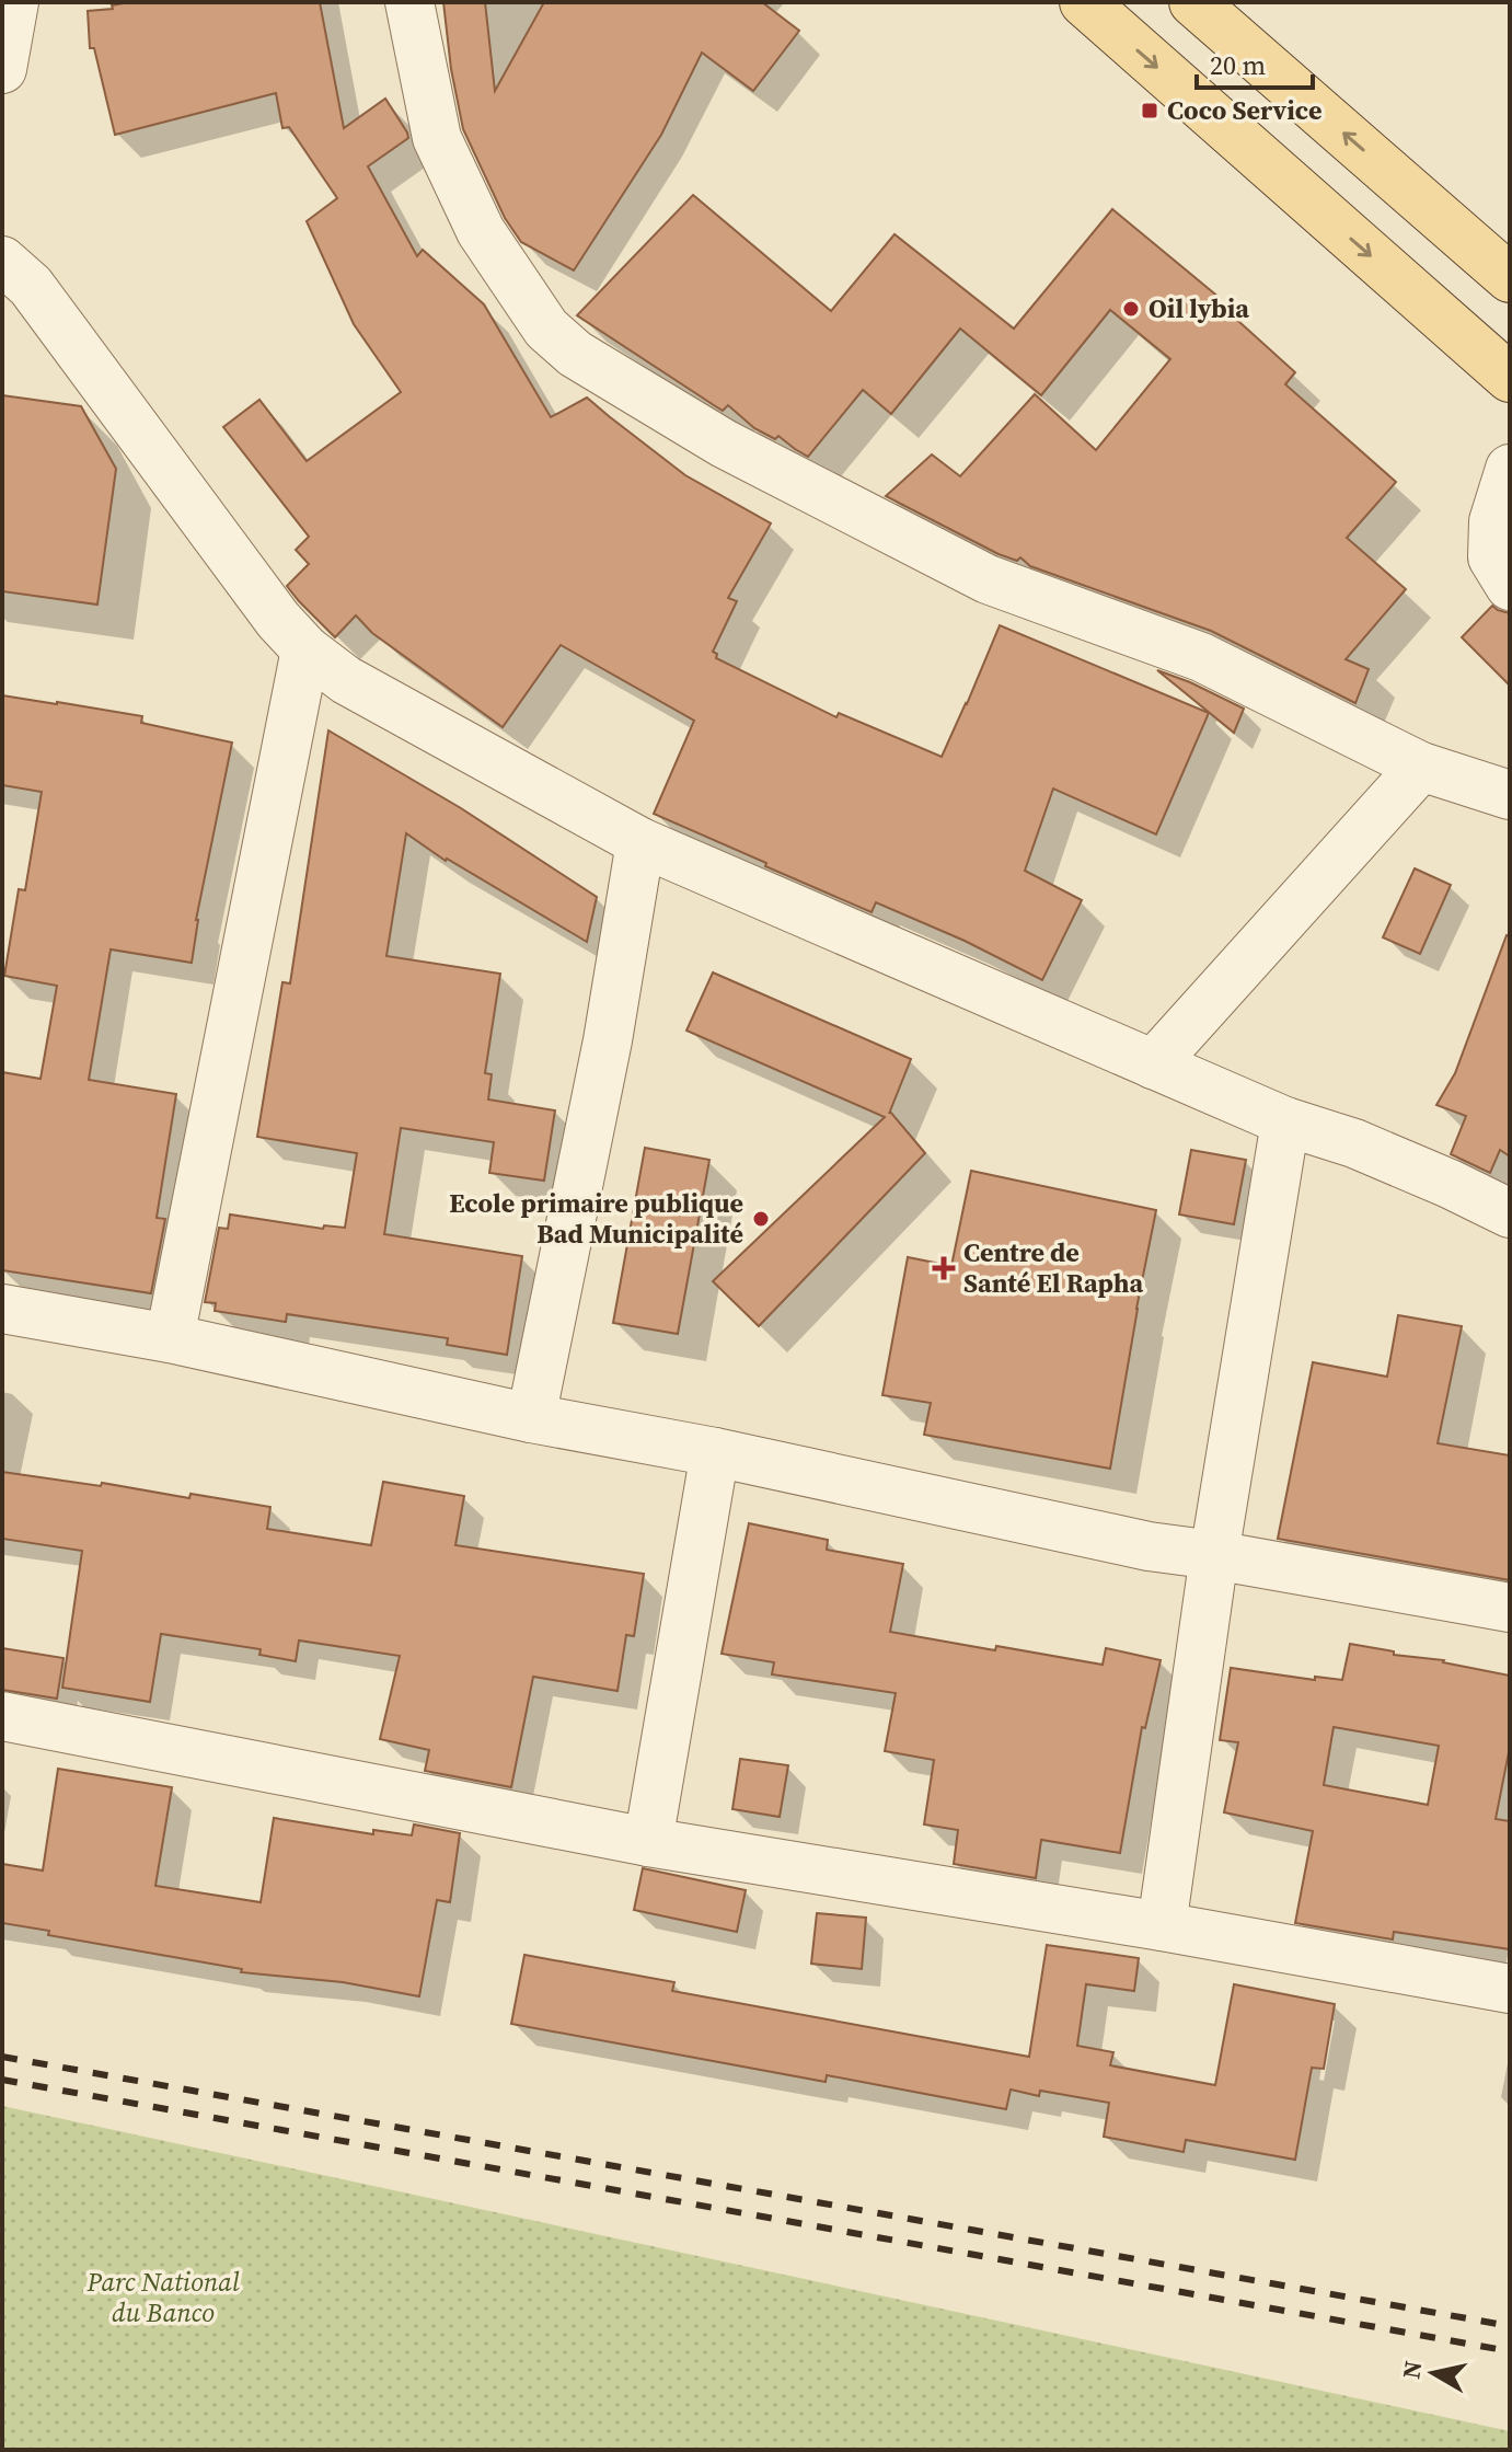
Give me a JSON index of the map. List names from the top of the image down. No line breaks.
{"parks":["Parc National du Banco"],"places":{"transit":["Coco Service"],"other":["Oil lybia","Ecole primaire publique Bad Municipalité"],"health":["Centre de Santé El Rapha"]},"scale_bar":"20 m","north":"left"}
